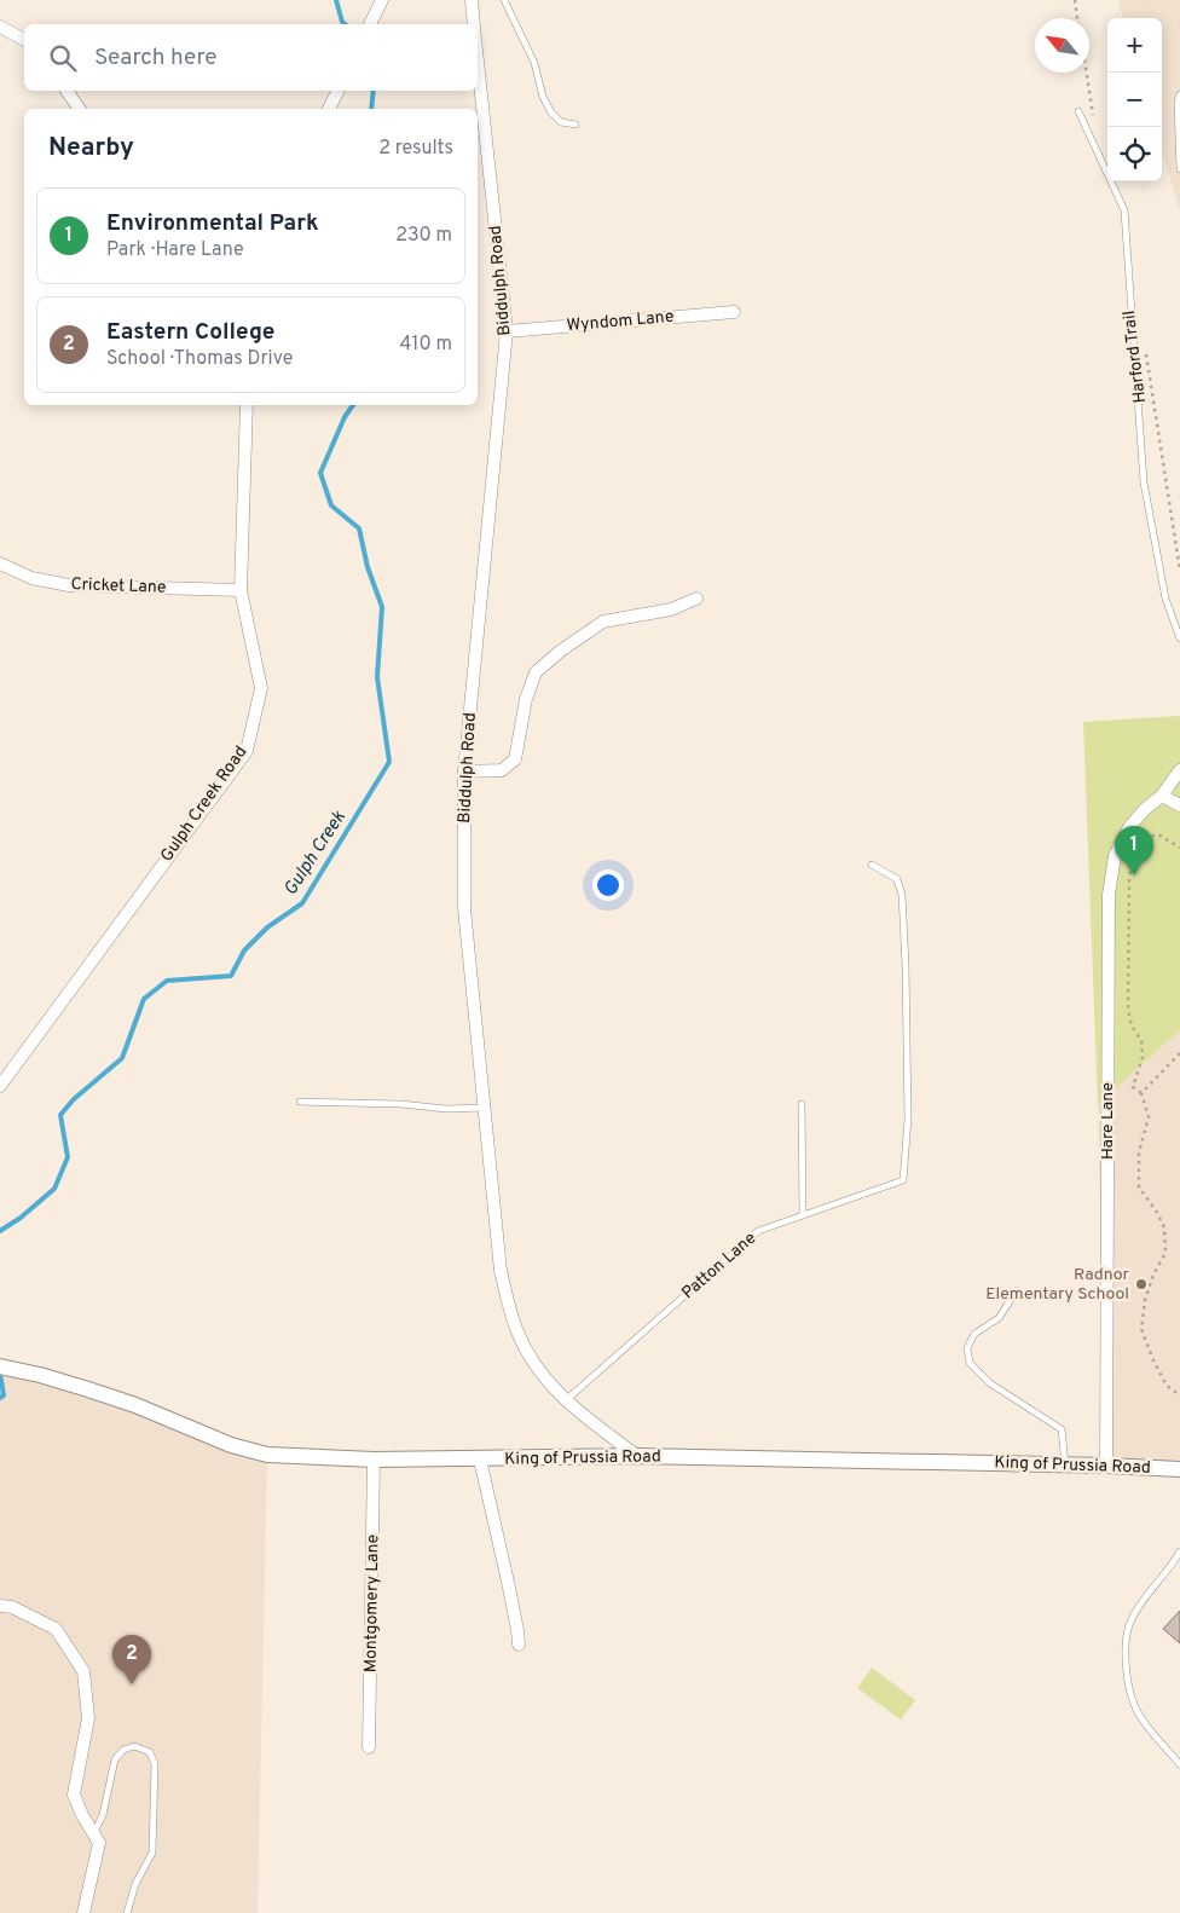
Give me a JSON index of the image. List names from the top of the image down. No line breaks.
{"streets":{"street":["Biddulph Road","Wyndom Lane","Cricket Lane","Gulph Creek Road","Hare Lane","King of Prussia Road","Montgomery Lane"],"lane":["Patton Lane"],"path":["Harford Trail"]},"crossings":[["Biddulph Road","Wyndom Lane"],["Biddulph Road","Patton Lane"],["Biddulph Road","King of Prussia Road"],["Cricket Lane","Gulph Creek Road"],["Hare Lane","King of Prussia Road"],["King of Prussia Road","Montgomery Lane"]],"water":["Gulph Creek"],"places":["Radnor Elementary School"],"north":"top left","page":{"map_buttons":["+","−"],"search":"Search here","heading":["Nearby","2 results"],"list":[{"mark":"1","name":"Environmental Park","note":"Park · Hare Lane","value":"230 m"},{"mark":"2","name":"Eastern College","note":"School · Thomas Drive","value":"410 m"}],"pins":["1","2"]}}
